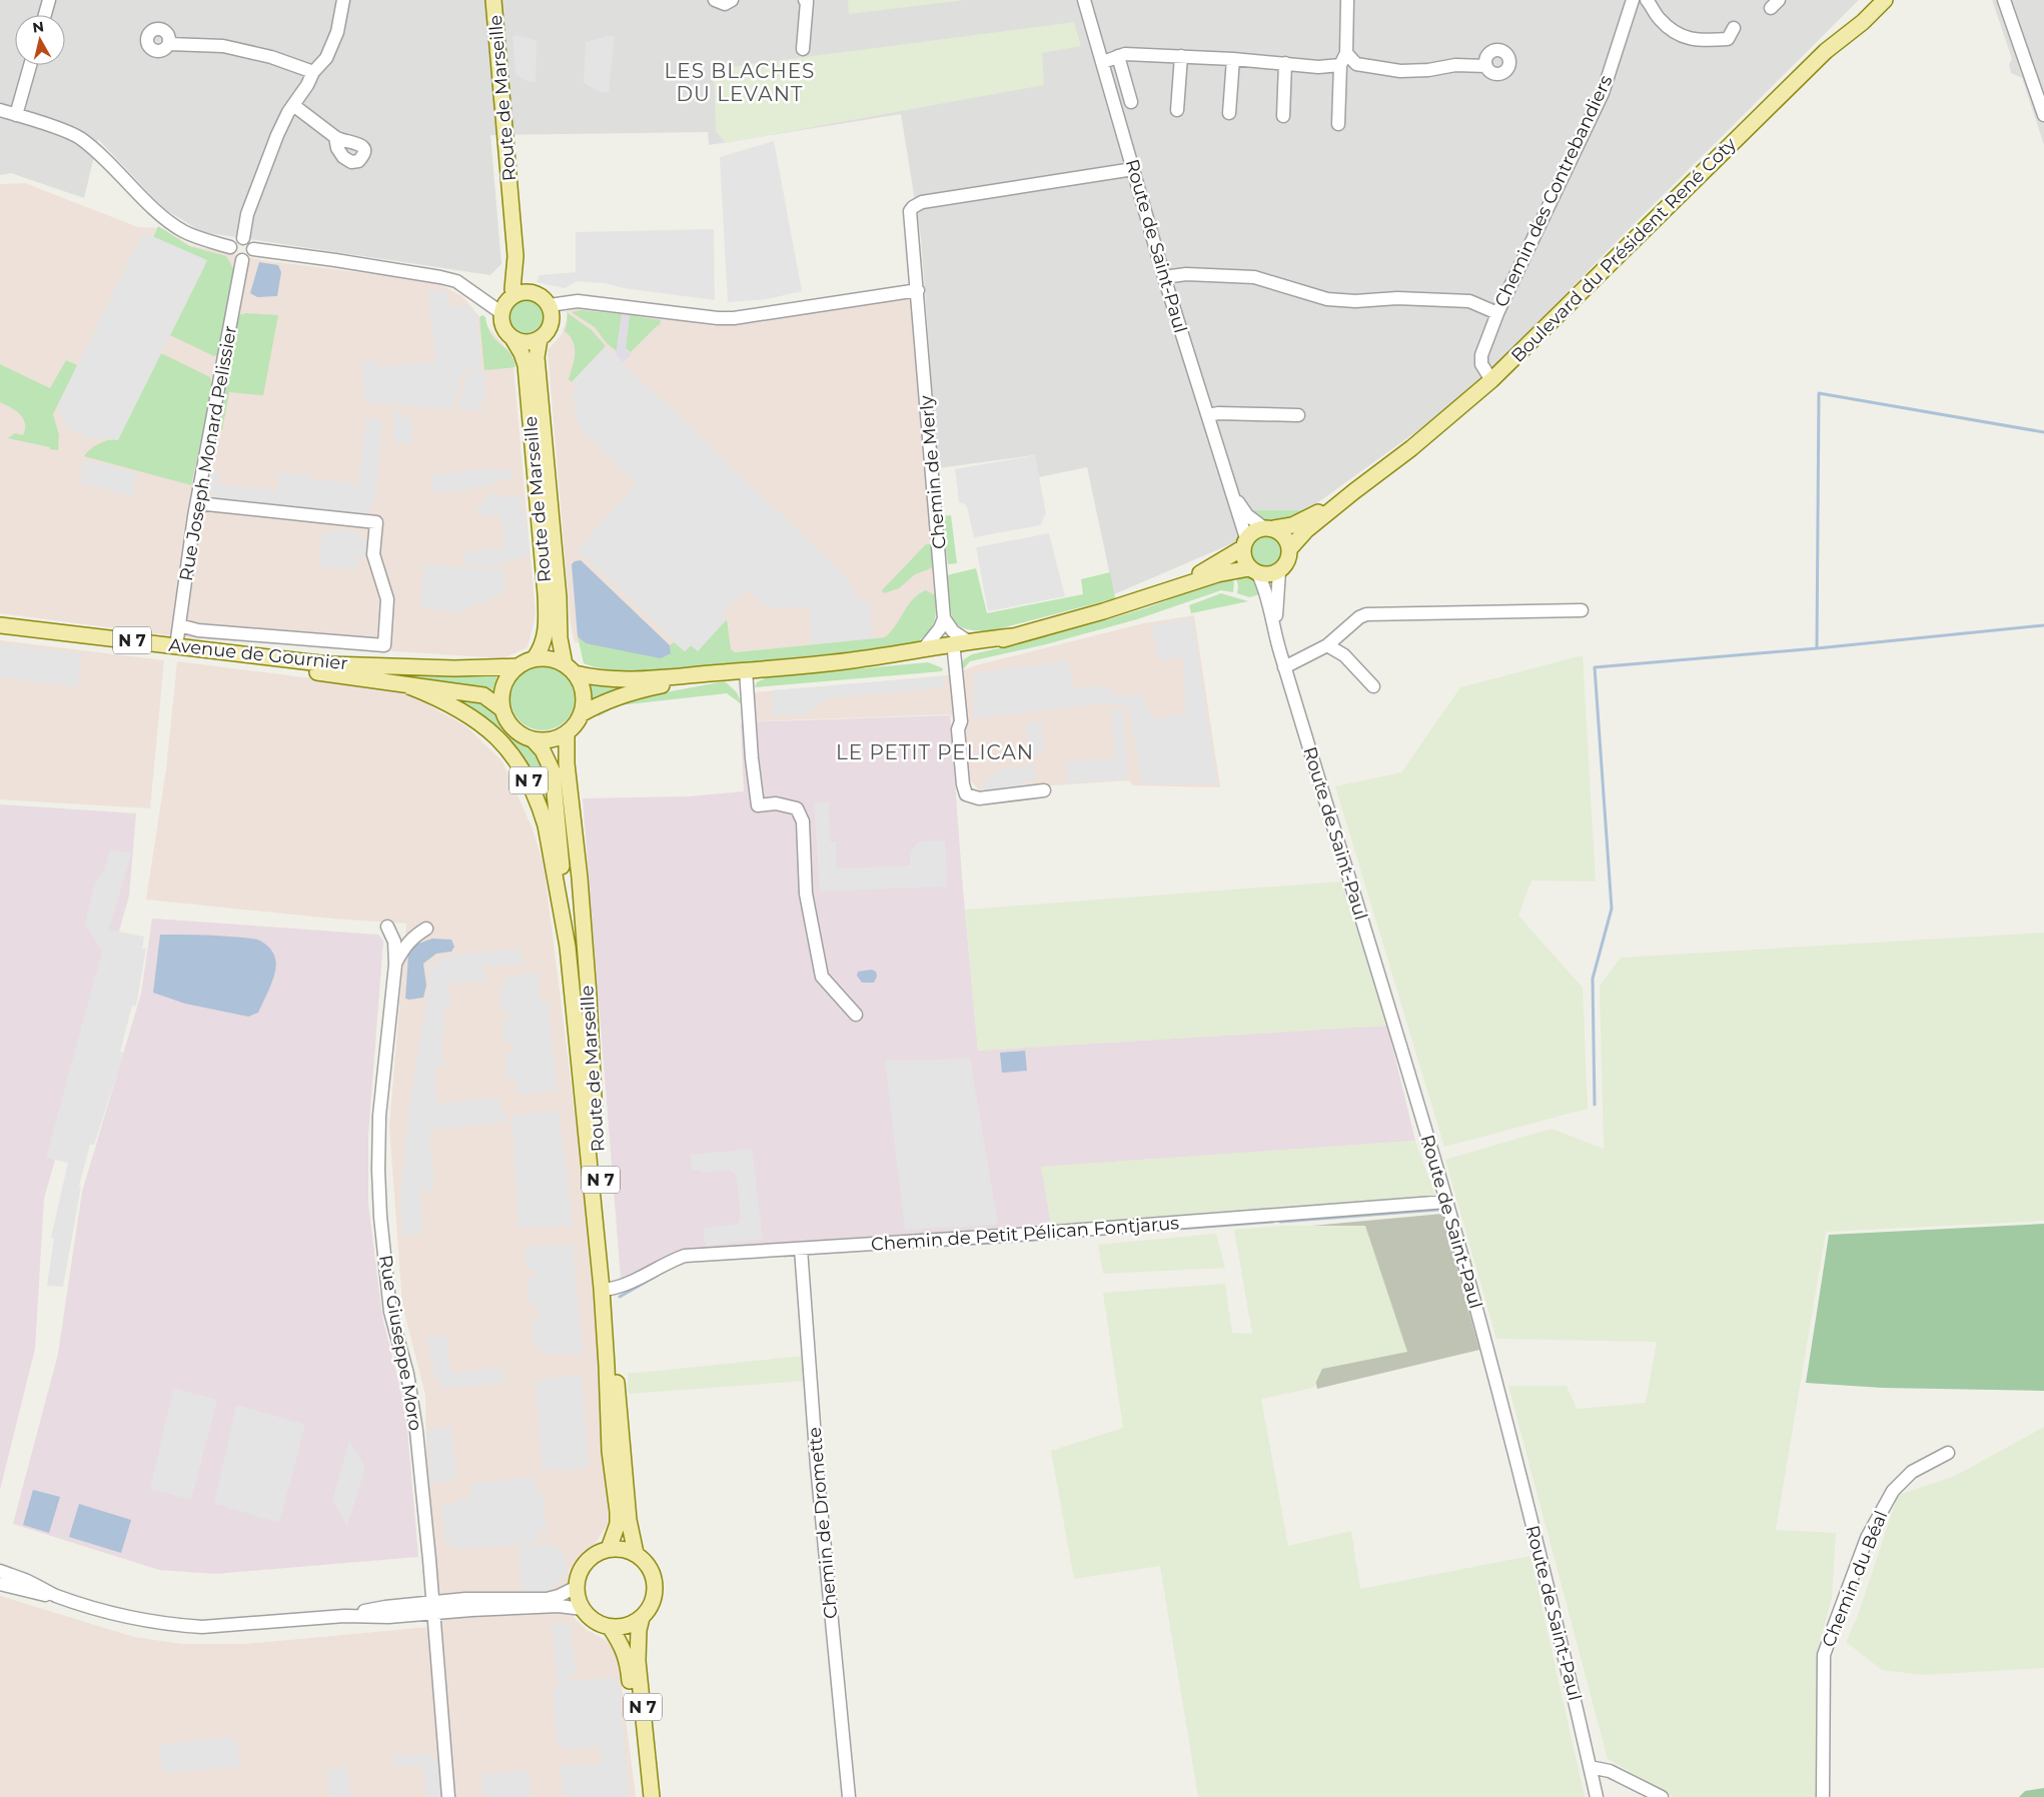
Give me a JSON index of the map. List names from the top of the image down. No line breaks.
{"streets":{"main road":["Route de Marseille","Boulevard du Président René Coty","N 7","Avenue de Gournier"],"street":["Chemin des Contrebandiers","Route de Saint-Paul","Rue Joseph Monard Pelissier","Chemin de Merly","Chemin de Petit Pélican Fontjarus","Rue Giuseppe Moro","Chemin de Dromette","Chemin du Béal"]},"crossings":[["Route de Marseille","N 7"],["Route de Marseille","Avenue de Gournier"],["Route de Marseille","Chemin de Petit Pélican Fontjarus"],["Chemin des Contrebandiers","Boulevard du Président René Coty"],["Route de Saint-Paul","Boulevard du Président René Coty"],["Route de Saint-Paul","Chemin de Merly"],["Route de Saint-Paul","Chemin de Petit Pélican Fontjarus"],["Rue Joseph Monard Pelissier","Avenue de Gournier"],["N 7","Avenue de Gournier"],["Chemin de Petit Pélican Fontjarus","Chemin de Dromette"]],"districts":["LES BLACHES DU LEVANT","LE PETIT PELICAN"],"north":"top"}
